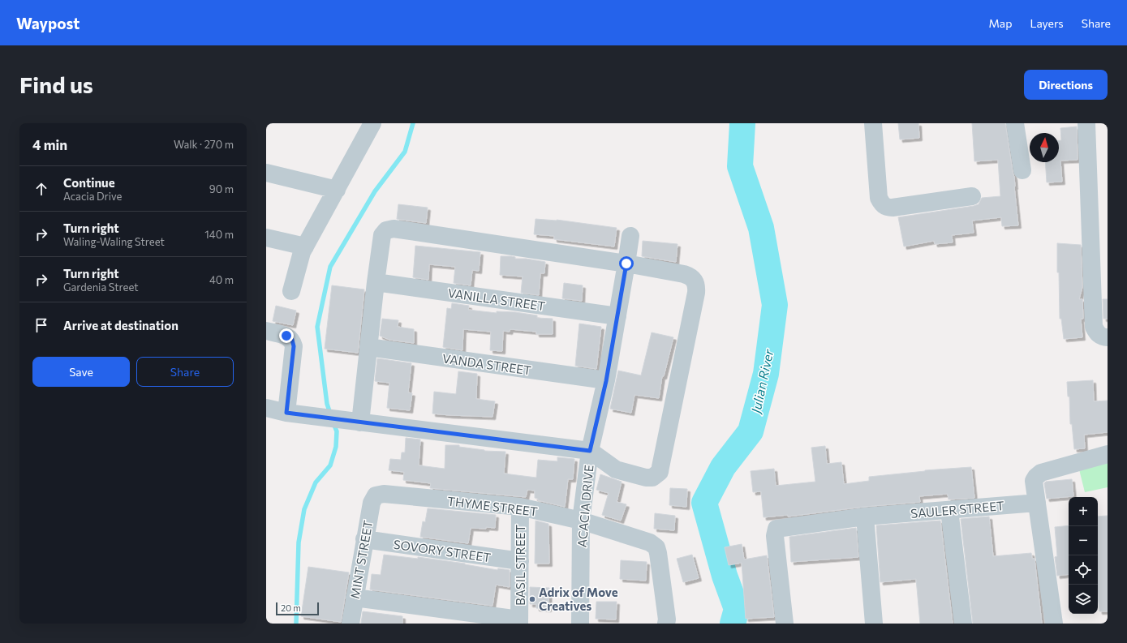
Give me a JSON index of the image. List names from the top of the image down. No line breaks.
{"streets":{"street":["VANILLA STREET","VANDA STREET","THYME STREET","ACACIA DRIVE","SAULER STREET","SOVORY STREET","MINT STREET","BASIL STREET"]},"crossings":[["VANILLA STREET","ACACIA DRIVE"],["VANDA STREET","ACACIA DRIVE"],["THYME STREET","ACACIA DRIVE"],["THYME STREET","MINT STREET"],["THYME STREET","BASIL STREET"],["SOVORY STREET","MINT STREET"],["SOVORY STREET","BASIL STREET"]],"water":["Julian River"],"places":["Adrix of Move Creatives"],"scale_bar":"20 m","north":"top","page":{"header":"Waypost","nav":["Map","Layers","Share"],"buttons":["Directions",["Save","Share"]],"title":"Find us","heading":["4 min","Walk · 270 m"],"list":[["Continue","Acacia Drive","90 m"],["Turn right","Waling-Waling Street","140 m"],["Turn right","Gardenia Street","40 m"],"Arrive at destination"],"map_buttons":["+","−"],"scale":"20 m"}}
